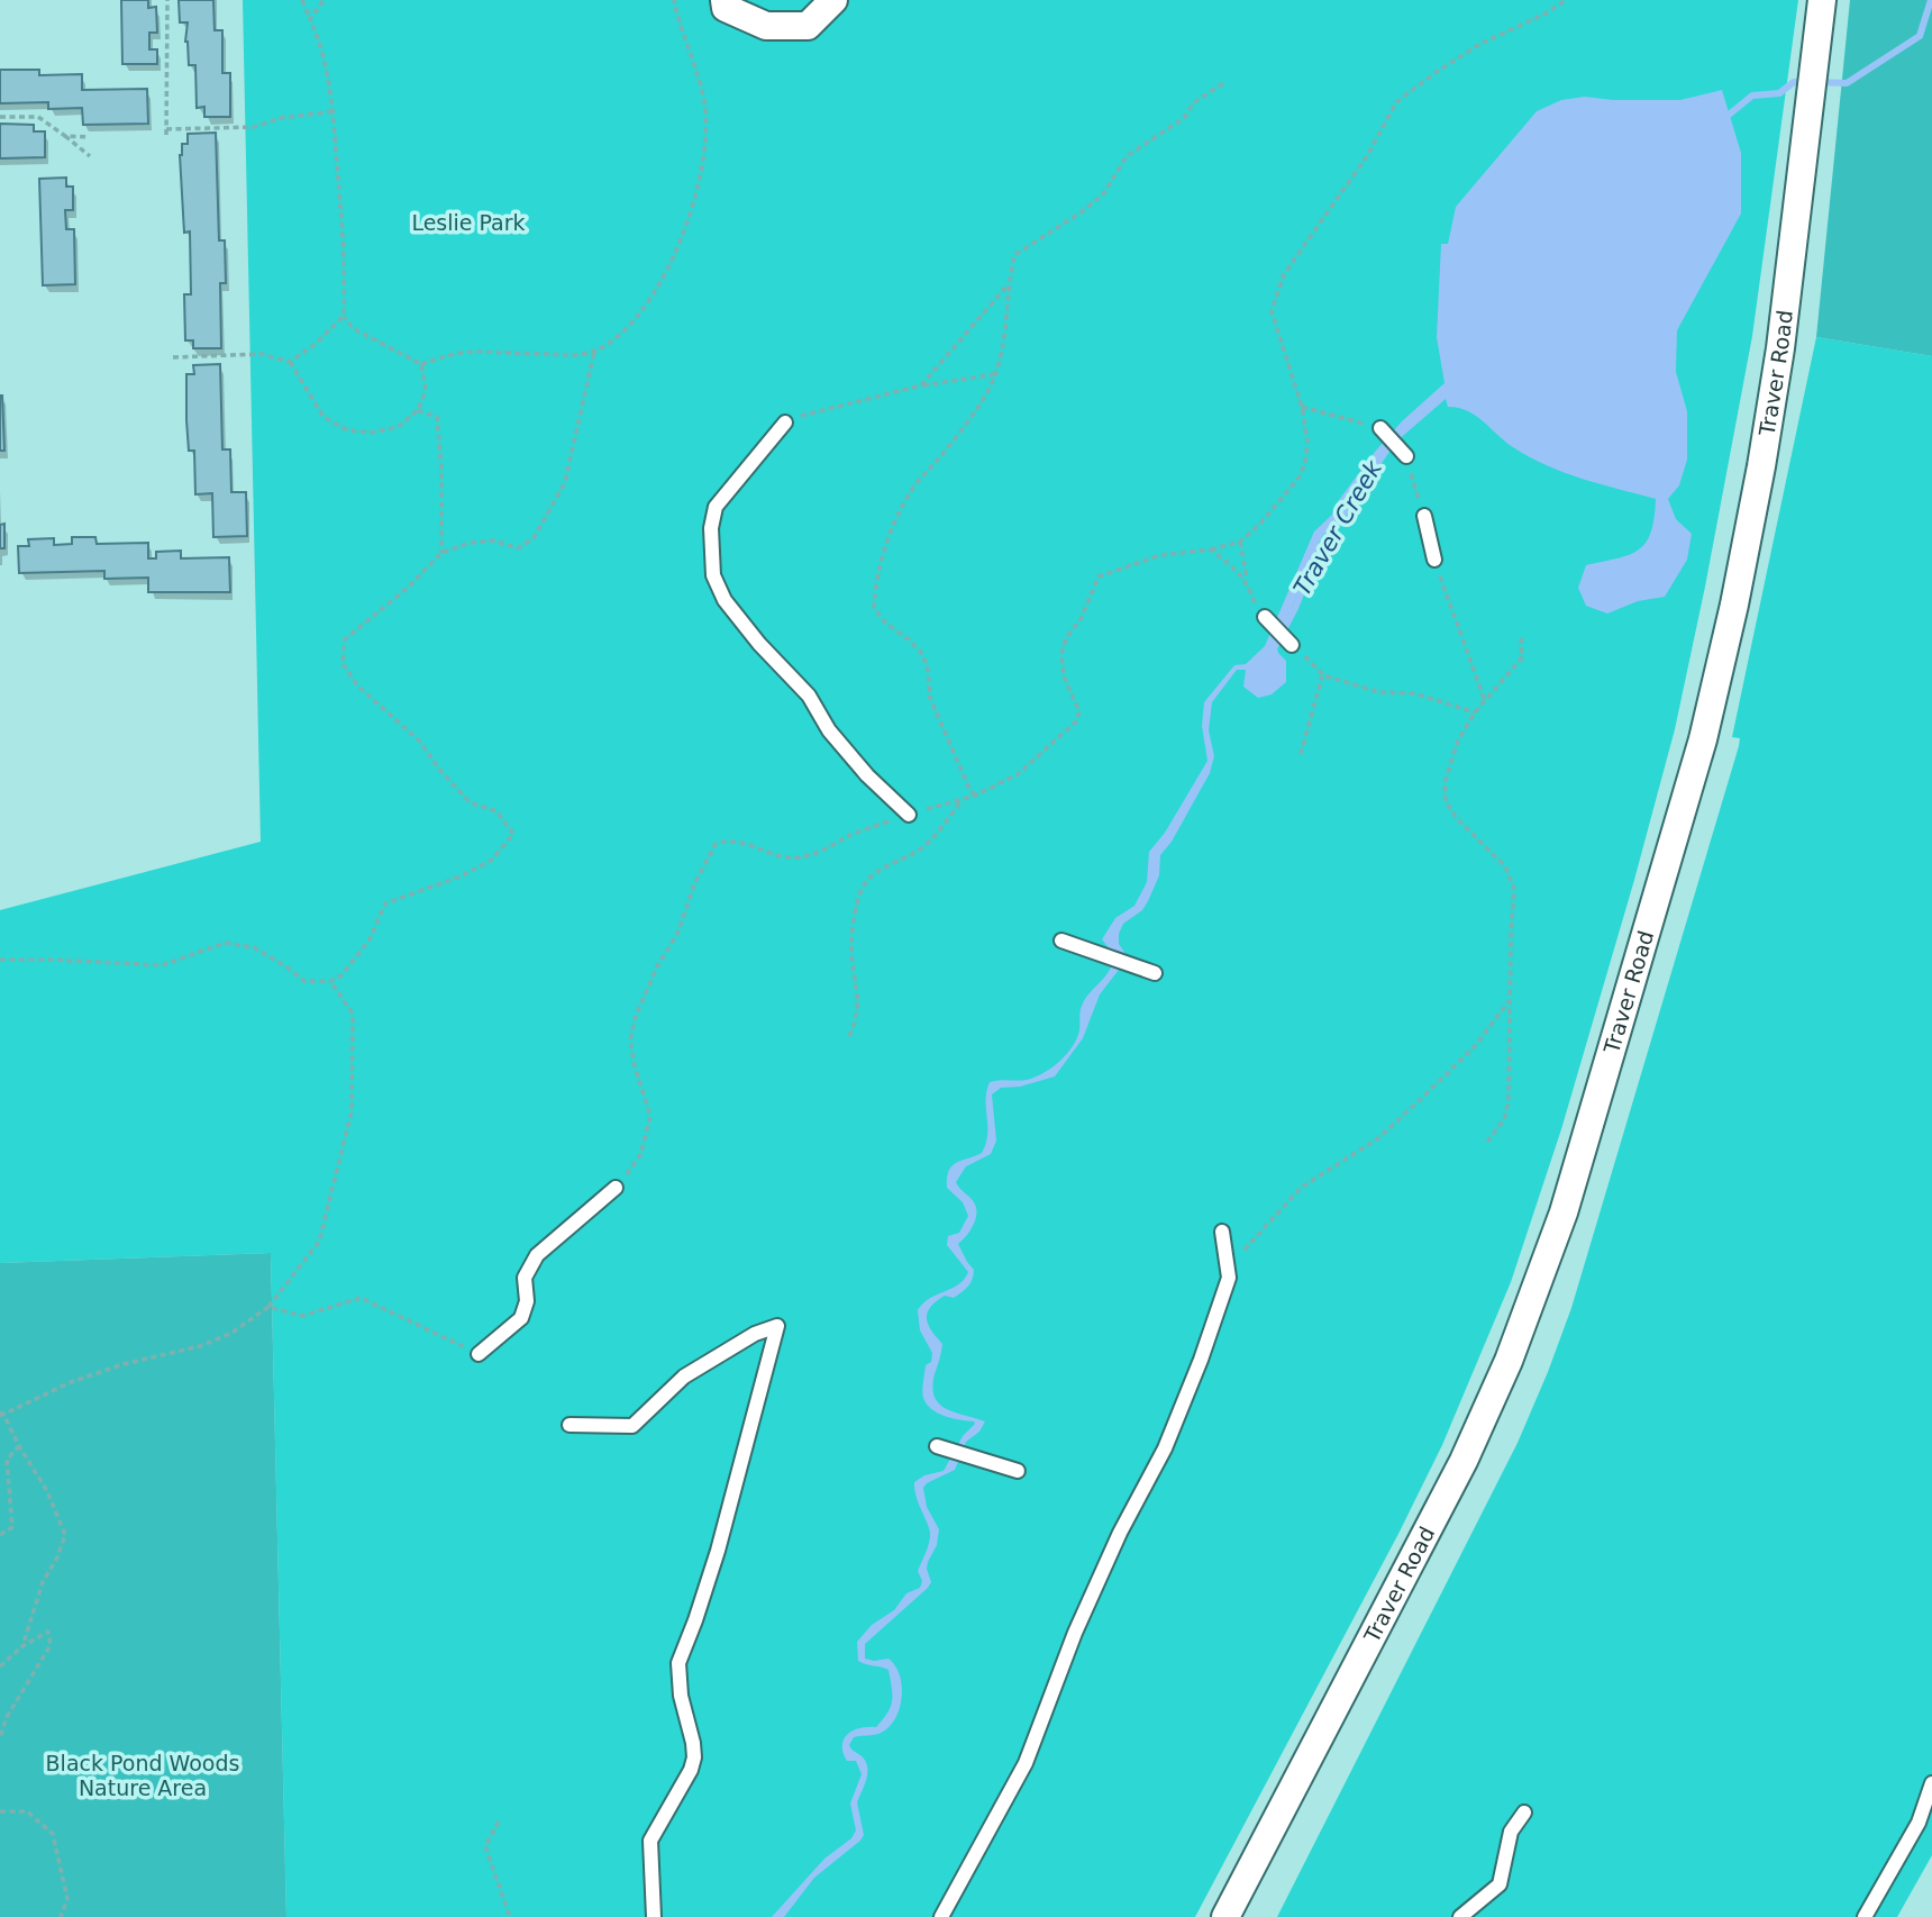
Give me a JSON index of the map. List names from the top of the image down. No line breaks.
{"streets":{"street":["Traver Road"]},"water":["Traver Creek"],"parks":["Leslie Park","Black Pond Woods Nature Area"]}
